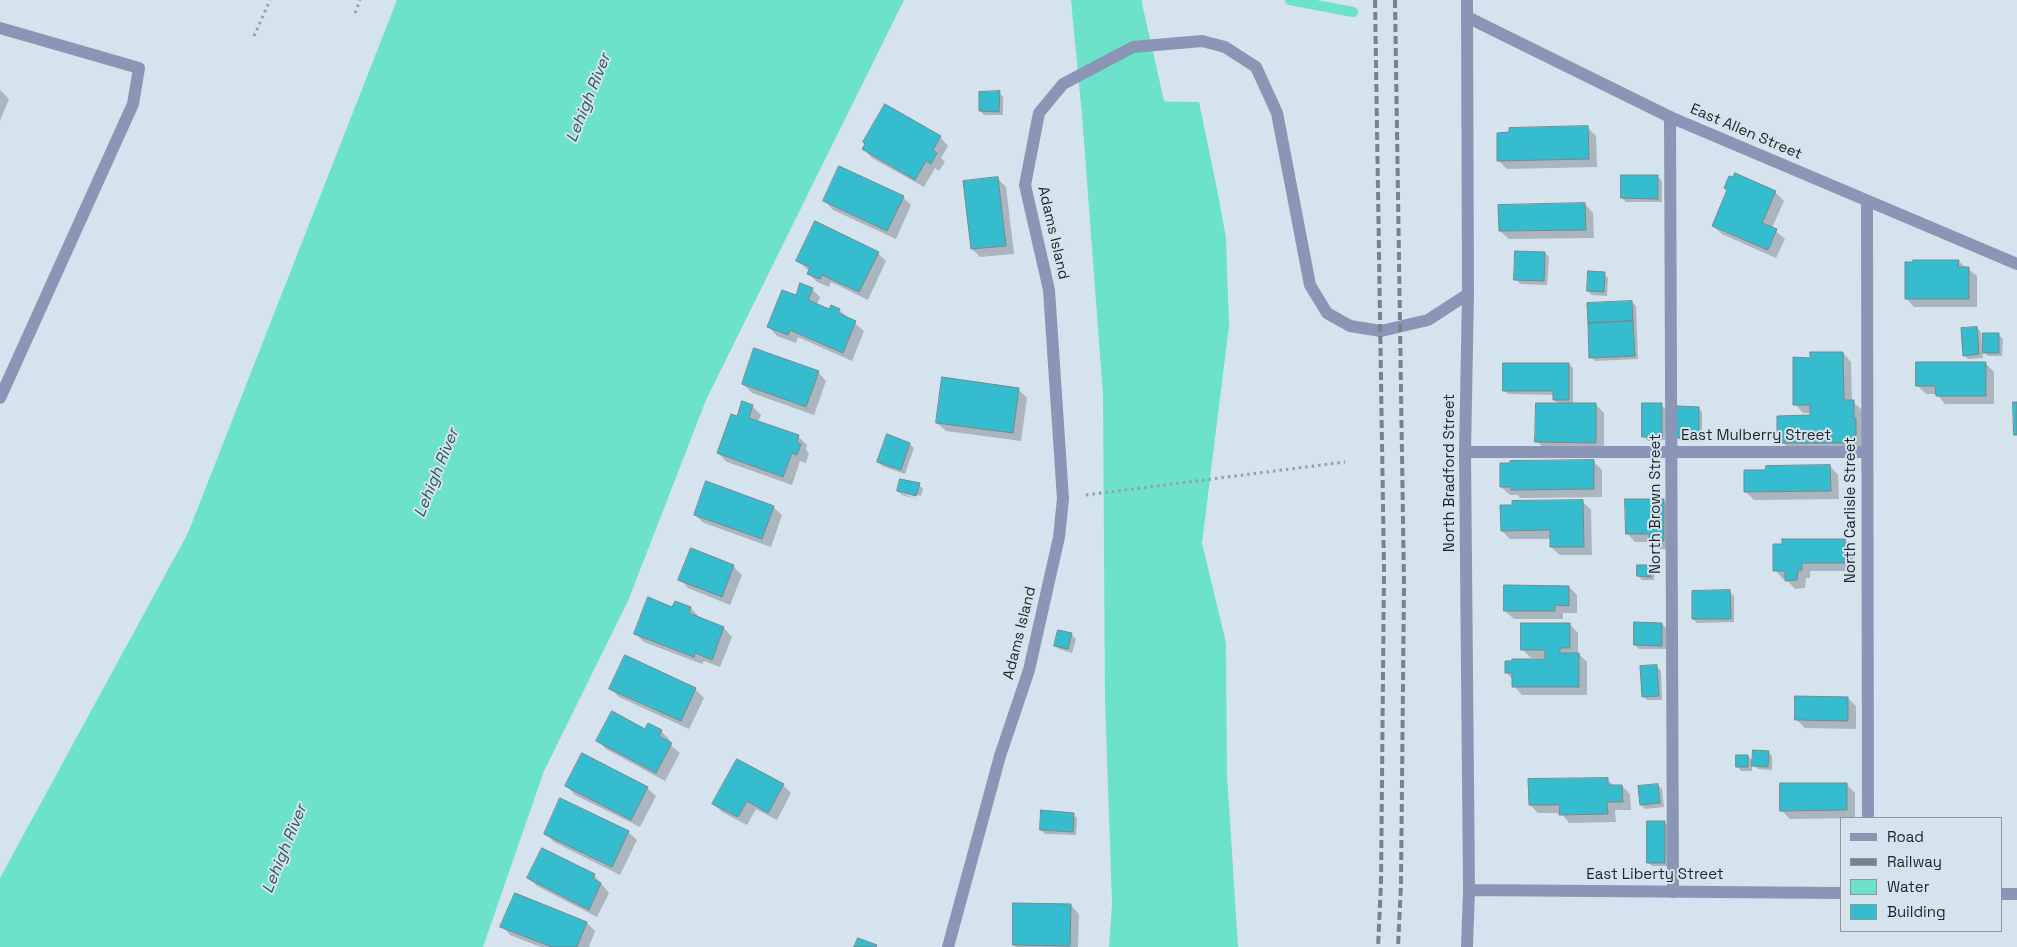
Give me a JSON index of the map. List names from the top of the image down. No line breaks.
{"streets":{"street":["East Allen Street","Adams Island","East Mulberry Street","North Bradford Street","North Brown Street","North Carlisle Street","East Liberty Street"]},"crossings":[["East Allen Street","North Bradford Street"],["East Allen Street","North Brown Street"],["East Allen Street","North Carlisle Street"],["Adams Island","North Bradford Street"],["East Mulberry Street","North Bradford Street"],["East Mulberry Street","North Brown Street"],["East Mulberry Street","North Carlisle Street"],["North Bradford Street","East Liberty Street"],["North Brown Street","East Liberty Street"]],"water":["Lehigh River"],"legend":["Road","Railway","Water","Building"]}
